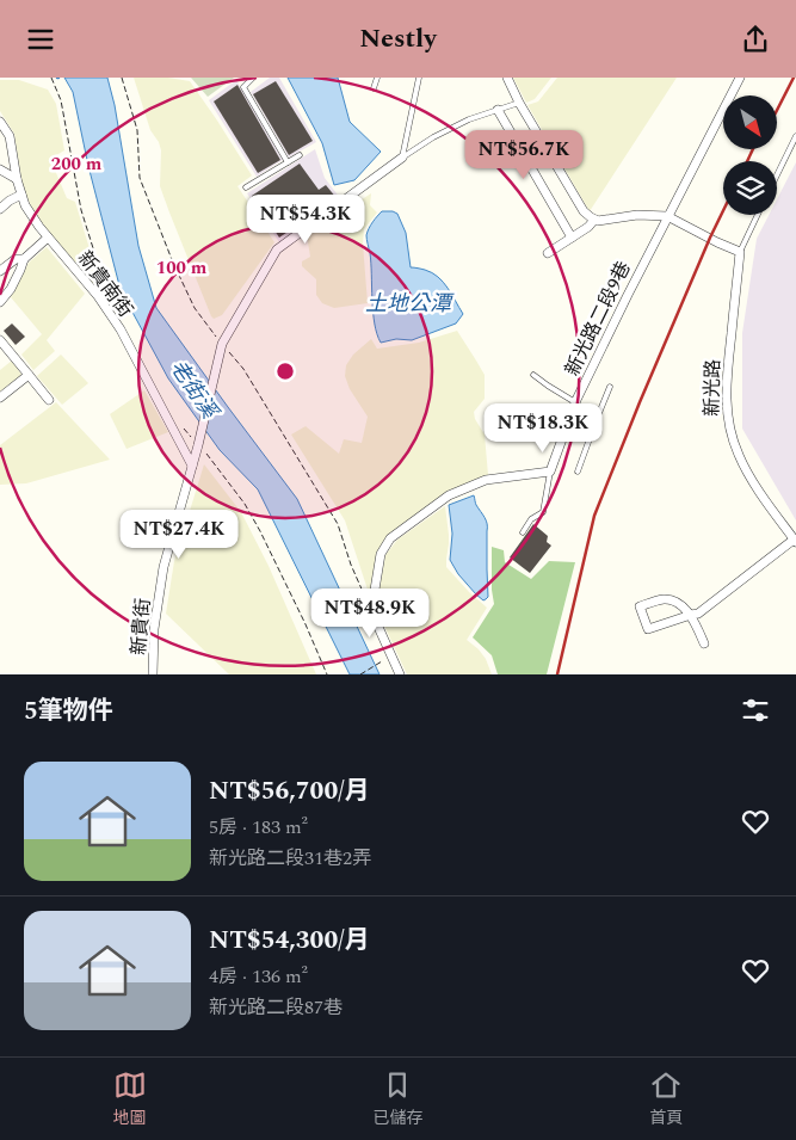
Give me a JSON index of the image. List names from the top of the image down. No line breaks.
{"streets":{"street":["新貴南街","新光路二段9巷","新光路","新貴街"]},"crossings":[["新貴南街","新貴街"]],"water":["土地公潭","老街溪"],"north":"bottom right","page":{"header":"Nestly","price":["NT$56.7K","NT$54.3K","NT$18.3K","NT$27.4K","NT$48.9K"],"heading":"5筆物件","list":[{"name":"NT$56,700/月","note":"5房 · 183 m² · 新光路二段31巷2弄"},{"name":"NT$54,300/月","note":"4房 · 136 m² · 新光路二段87巷"}],"tabs":["地圖","已儲存","首頁"]},"rings":["200 m","100 m"]}
